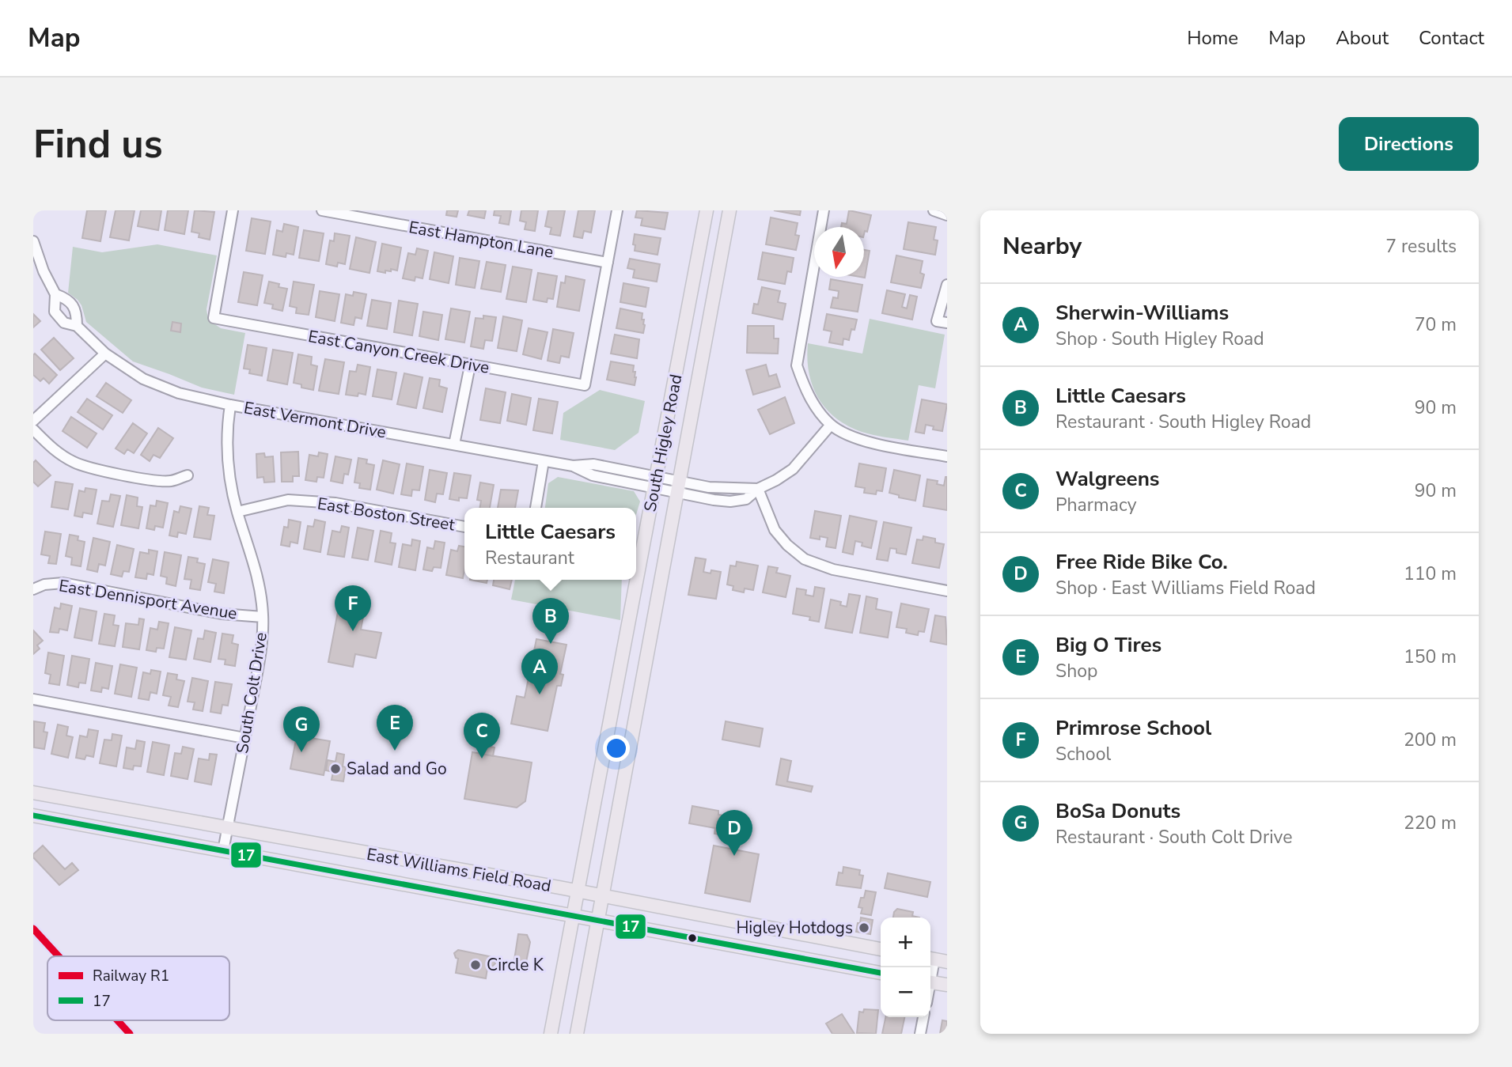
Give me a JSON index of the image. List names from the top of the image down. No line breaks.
{"streets":{"main road":["South Higley Road","East Williams Field Road"],"street":["East Hampton Lane","East Canyon Creek Drive","East Vermont Drive","East Boston Street","East Dennisport Avenue","South Colt Drive"]},"crossings":[["East Hampton Lane","East Canyon Creek Drive"],["East Vermont Drive","South Higley Road"],["East Vermont Drive","South Colt Drive"],["South Higley Road","East Williams Field Road"],["East Boston Street","South Colt Drive"],["East Dennisport Avenue","South Colt Drive"],["South Colt Drive","East Williams Field Road"]],"places":["Salad and Go","Higley Hotdogs","Circle K"],"lines":["transit line 17","rail line R1"],"legend":["Railway R1","17"],"north":"bottom","page":{"header":"Map","nav":["Home","Map","About","Contact"],"buttons":"Directions","title":"Find us","heading":["Nearby","7 results"],"list":[{"mark":"A","name":"Sherwin-Williams","note":"Shop · South Higley Road","value":"70 m"},{"mark":"B","name":"Little Caesars","note":"Restaurant · South Higley Road","value":"90 m"},{"mark":"C","name":"Walgreens","note":"Pharmacy","value":"90 m"},{"mark":"D","name":"Free Ride Bike Co.","note":"Shop · East Williams Field Road","value":"110 m"},{"mark":"E","name":"Big O Tires","note":"Shop","value":"150 m"},{"mark":"F","name":"Primrose School","note":"School","value":"200 m"},{"mark":"G","name":"BoSa Donuts","note":"Restaurant · South Colt Drive","value":"220 m"}],"popup":["Little Caesars","Restaurant"],"pins":["F","B","A","E","G","C","D"],"map_buttons":["+","−"]}}
